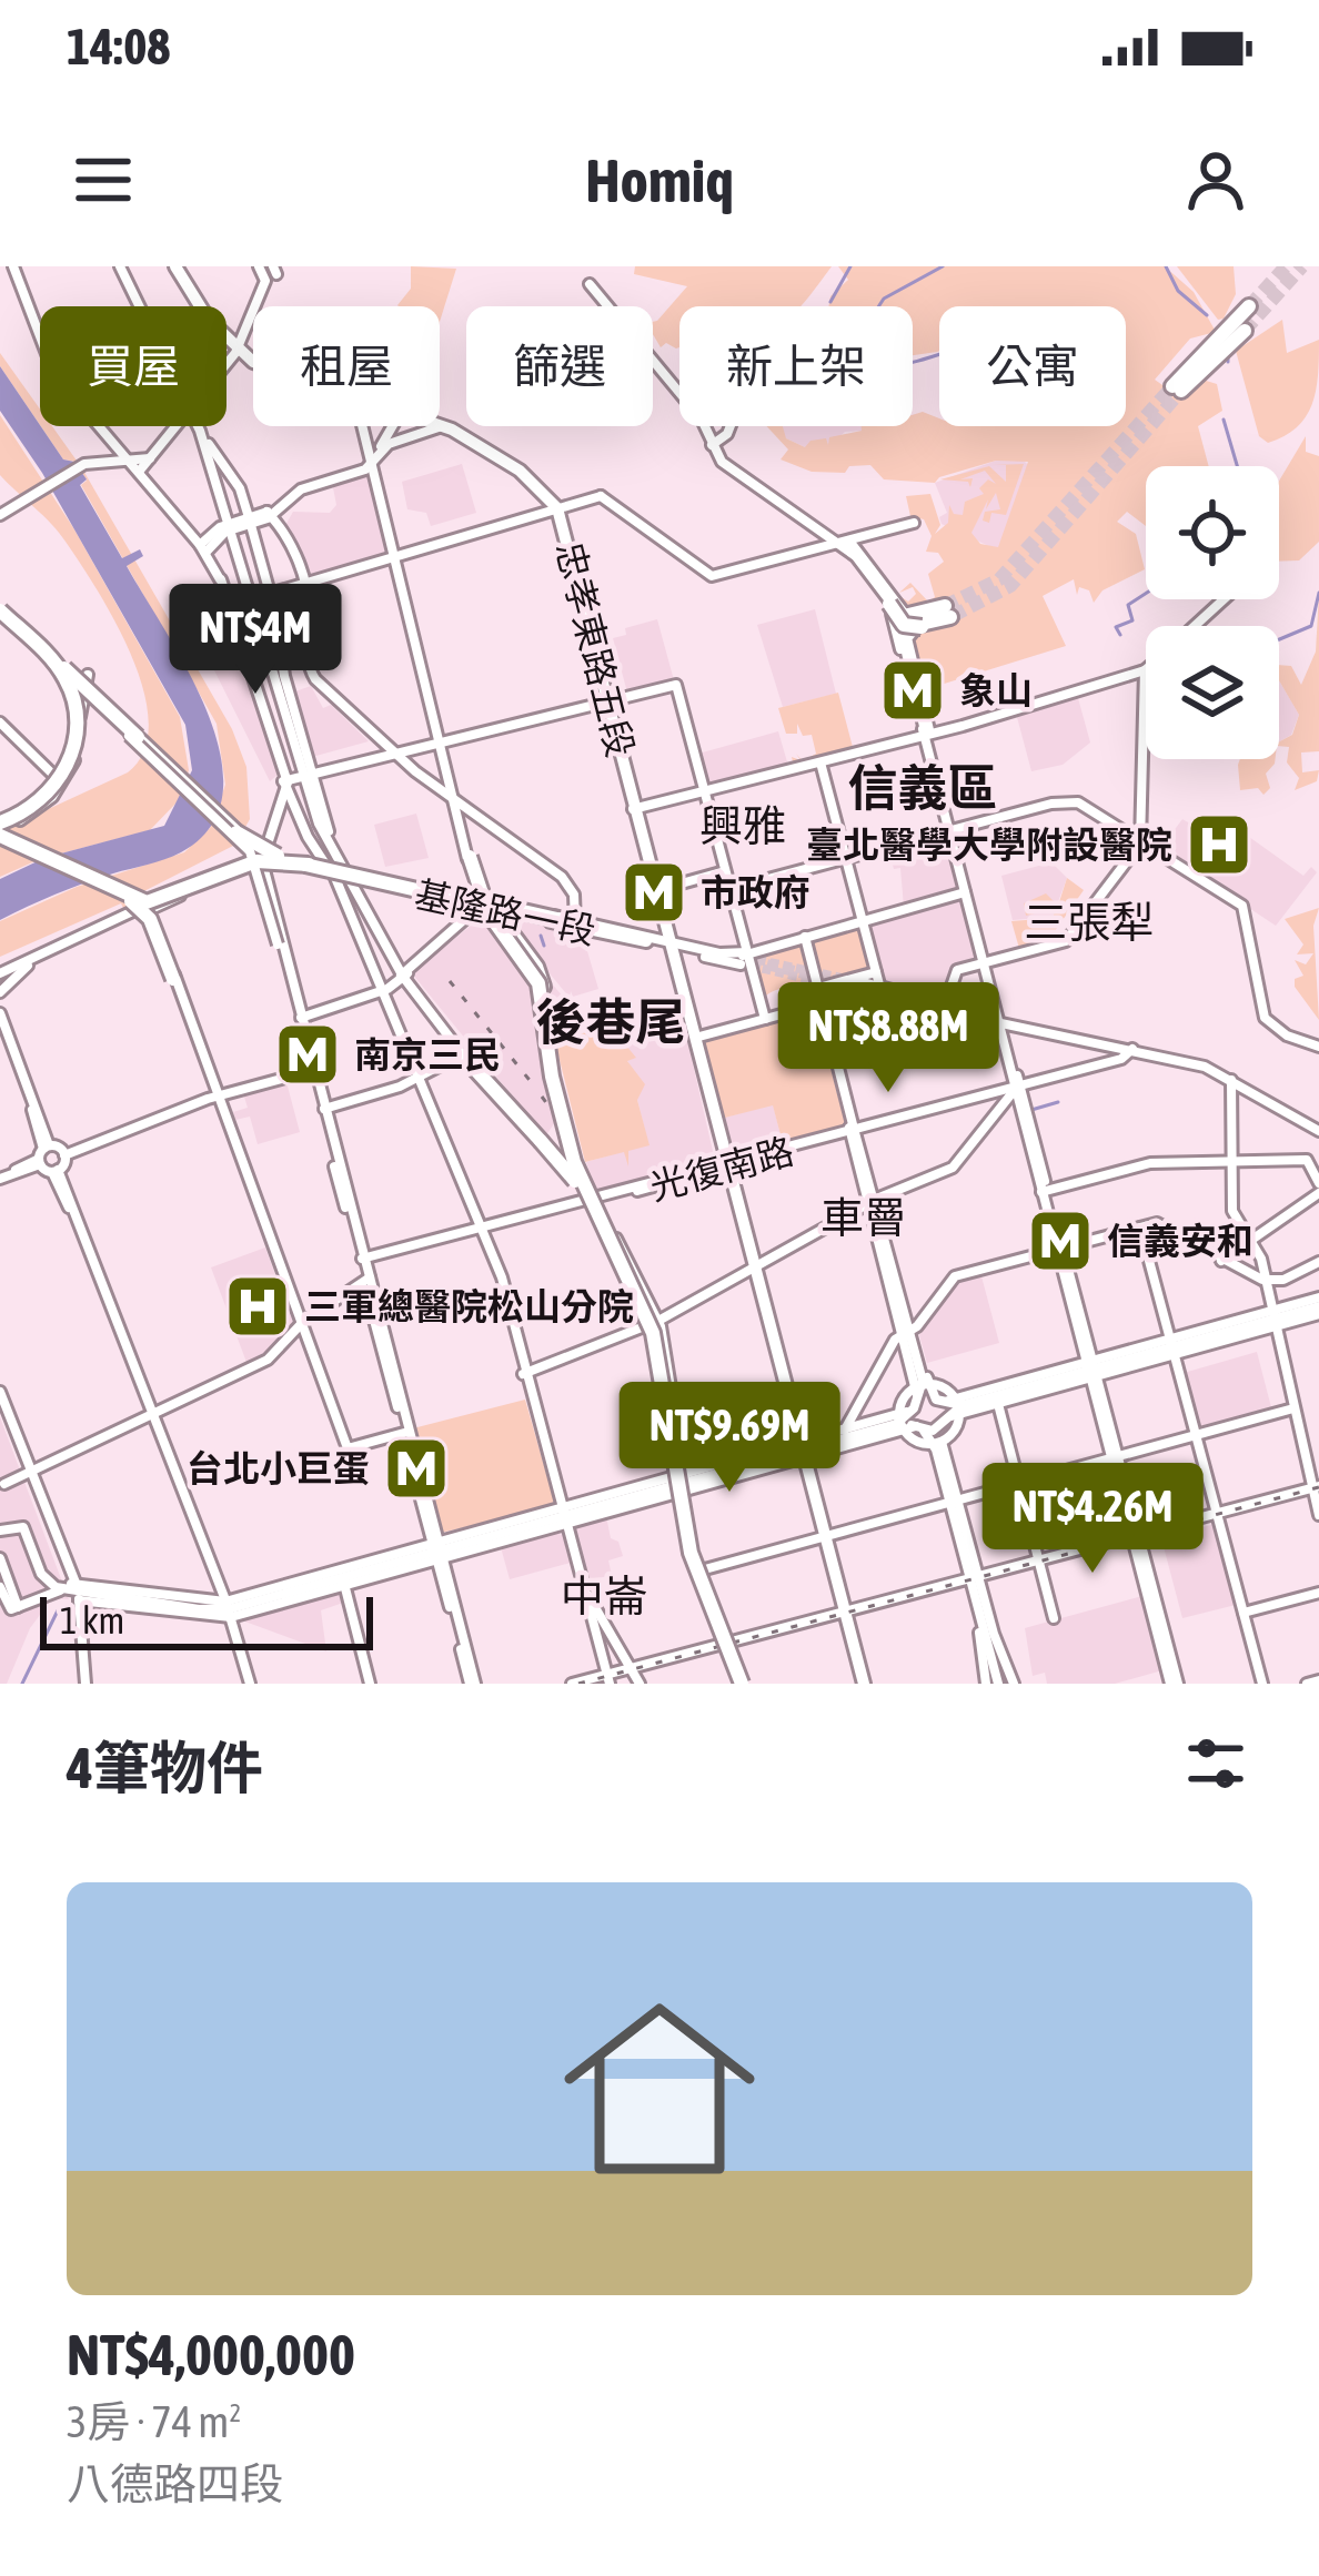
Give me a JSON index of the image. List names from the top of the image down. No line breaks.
{"streets":{"main road":["忠孝東路五段","基隆路一段"],"street":["光復南路"]},"districts":["信義區","興雅","三張犁","後巷尾","車罾","中崙"],"places":{"metro station":["象山","市政府","南京三民","信義安和","台北小巨蛋"],"hospital":["臺北醫學大學附設醫院","三軍總醫院松山分院"]},"scale_bar":"1 km","page":{"status":"14:08","header":"Homiq","chip":["買屋","租屋","篩選","新上架","公寓"],"price":["NT$4M","NT$8.88M","NT$9.69M","NT$4.26M"],"scale":"1 km","heading":"4筆物件","list":[{"name":"NT$4,000,000","note":"3房 · 74 m² · 八德路四段"}]}}
